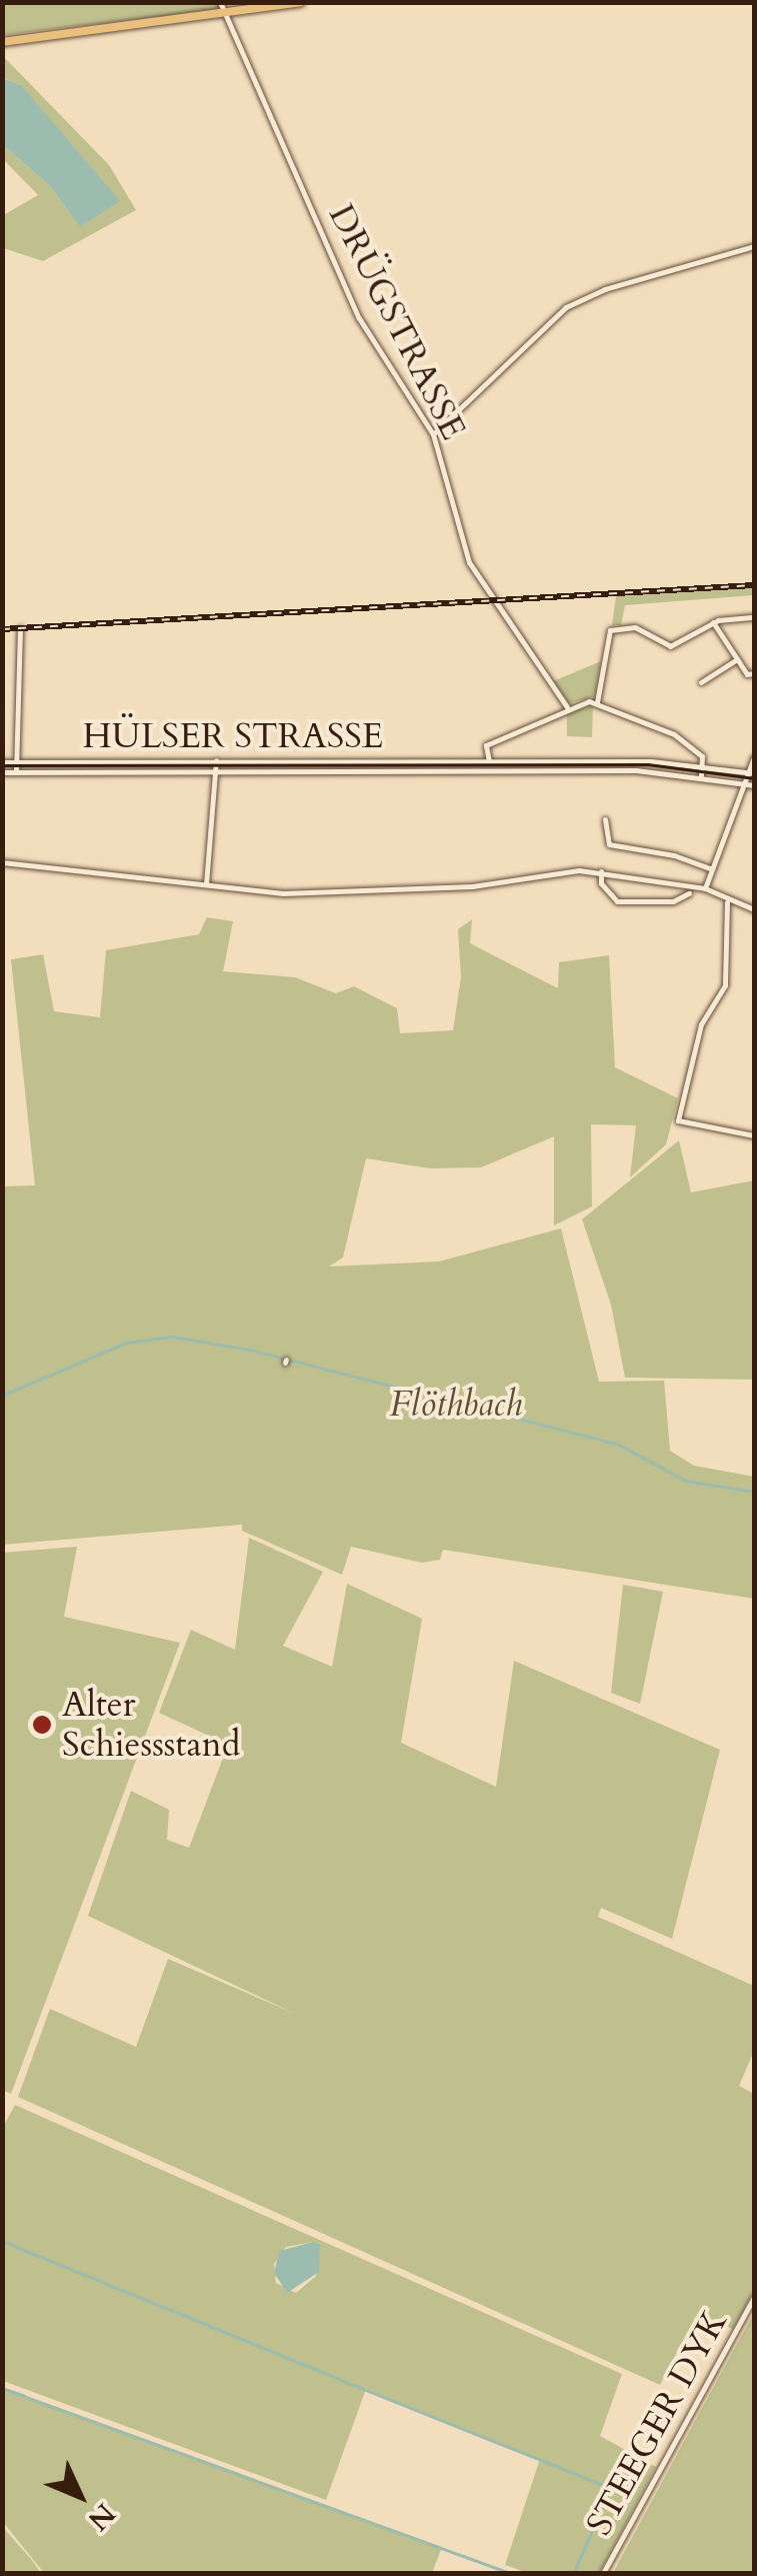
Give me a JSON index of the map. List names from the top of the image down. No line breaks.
{"streets":{"street":["DRÜGSTRASSE","HÜLSER STRASSE","STEEGER DYK"]},"parks":["Flöthbach"],"places":["Alter Schiessstand"],"north":"bottom right"}
